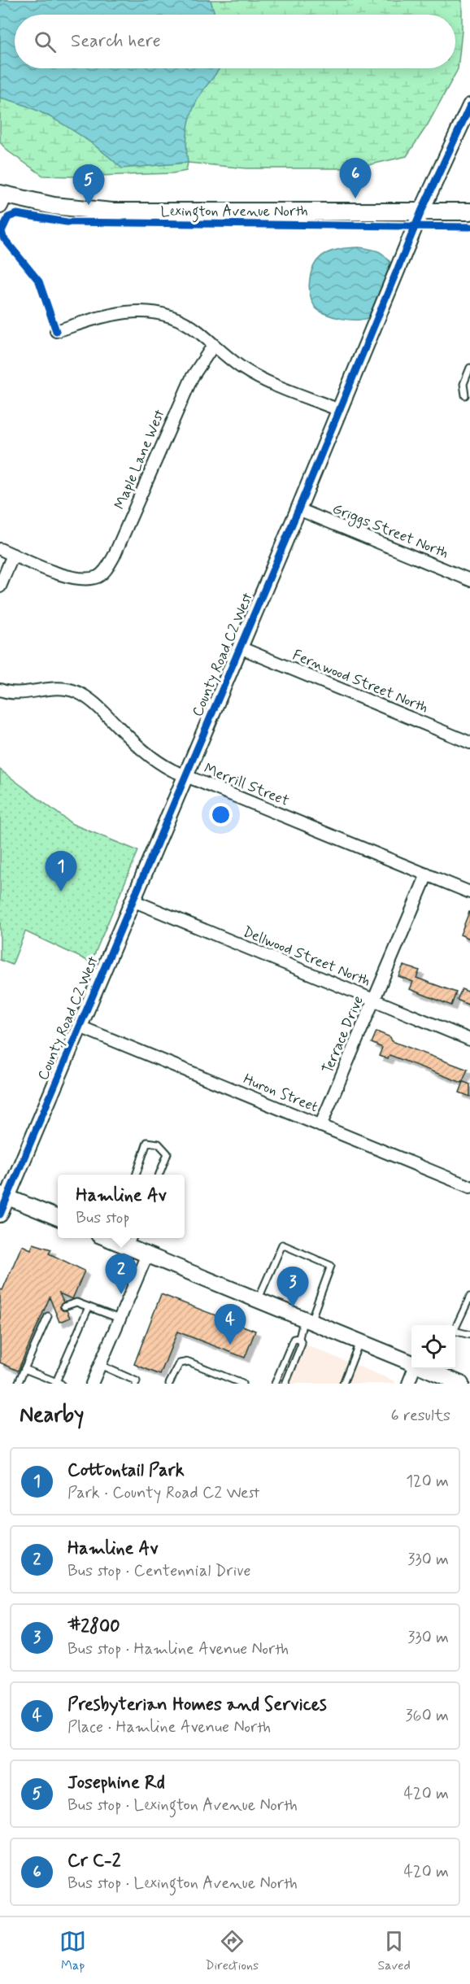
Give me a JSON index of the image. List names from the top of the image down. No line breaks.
{"streets":{"main road":["Lexington Avenue North"],"street":["Maple Lane West","Griggs Street North","County Road C2 West","Fernwood Street North","Merrill Street","Dellwood Street North","Terrace Drive","Huron Street"]},"crossings":[["Lexington Avenue North","County Road C2 West"],["Griggs Street North","County Road C2 West"],["County Road C2 West","Fernwood Street North"],["County Road C2 West","Merrill Street"],["County Road C2 West","Dellwood Street North"],["County Road C2 West","Huron Street"],["Merrill Street","Terrace Drive"],["Dellwood Street North","Terrace Drive"],["Terrace Drive","Huron Street"]],"page":{"search":"Search here","pins":["6","5","1","2","3","4"],"popup":["Hamline Av","Bus stop"],"heading":["Nearby","6 results"],"list":[{"mark":"1","name":"Cottontail Park","note":"Park · County Road C2 West","value":"120 m"},{"mark":"2","name":"Hamline Av","note":"Bus stop · Centennial Drive","value":"330 m"},{"mark":"3","name":"#2800","note":"Bus stop · Hamline Avenue North","value":"330 m"},{"mark":"4","name":"Presbyterian Homes and Services","note":"Place · Hamline Avenue North","value":"360 m"},{"mark":"5","name":"Josephine Rd","note":"Bus stop · Lexington Avenue North","value":"420 m"},{"mark":"6","name":"Cr C-2","note":"Bus stop · Lexington Avenue North","value":"420 m"}],"nav":["Map","Directions","Saved"]}}
